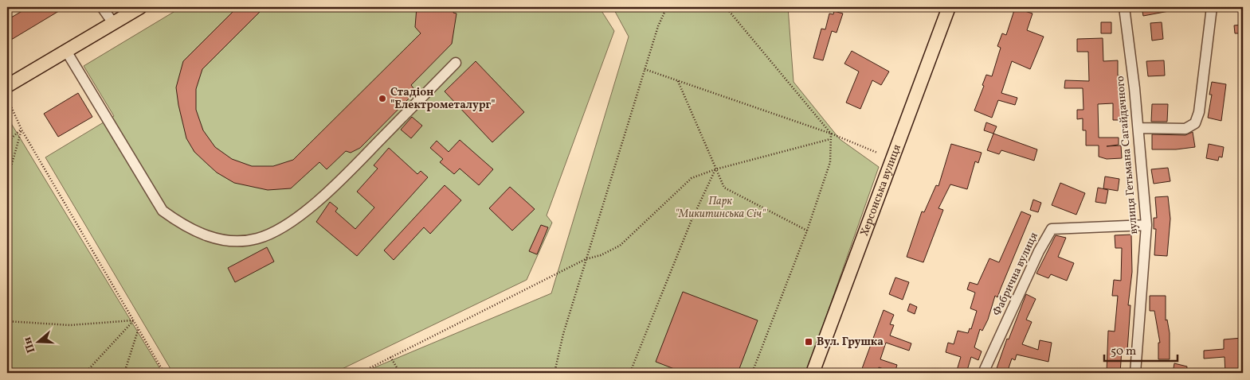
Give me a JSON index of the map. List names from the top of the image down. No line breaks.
{"streets":{"main road":["Херсонська вулиця"],"street":["вулиця Гетьмана Сагайдачного","Фабрична вулиця"]},"crossings":[["вулиця Гетьмана Сагайдачного","Фабрична вулиця"]],"parks":["Парк \"Микитинська Січ\""],"places":{"other":["Стадіон \"Електрометалург\""],"transit":["Вул. Грушка"]},"scale_bar":"50 m","north":"left"}
